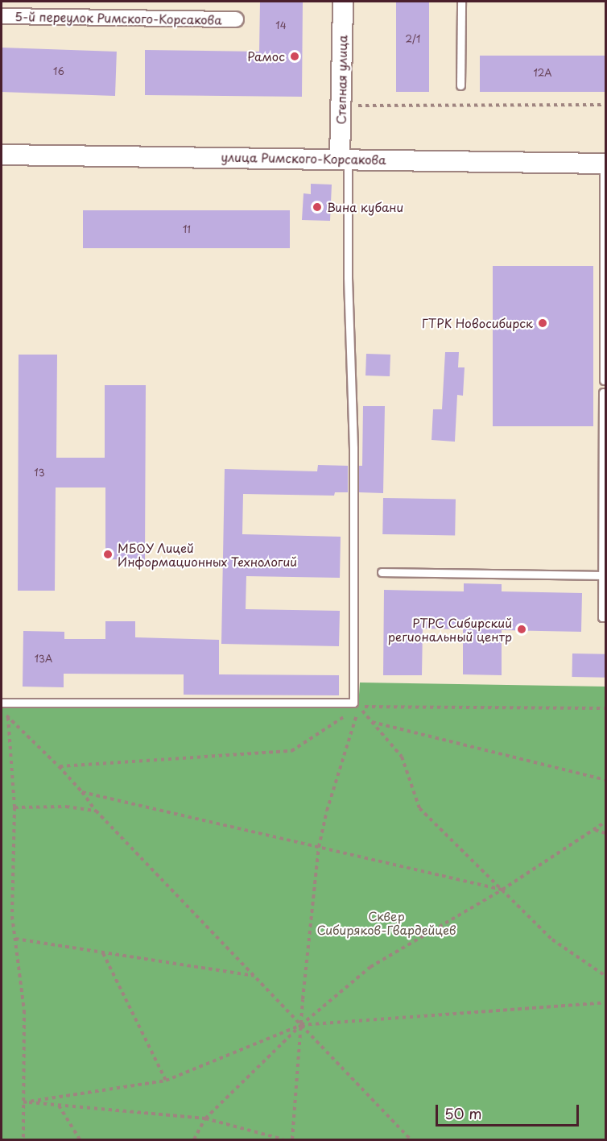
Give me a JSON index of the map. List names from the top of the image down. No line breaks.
{"streets":{"street":["5-й переулок Римского-Корсакова","Степная улица","улица Римского-Корсакова"]},"crossings":[["Степная улица","улица Римского-Корсакова"]],"parks":["Сквер Сибиряков-Гвардейцев"],"places":["Рамос","Вина кубани","ГТРК Новосибирск","МБОУ Лицей Информационных Технологий","РТРС Сибирский региональный центр"],"house_numbers":["14","2/1","16","12А","11","13","13А"],"scale_bar":"50 m"}
